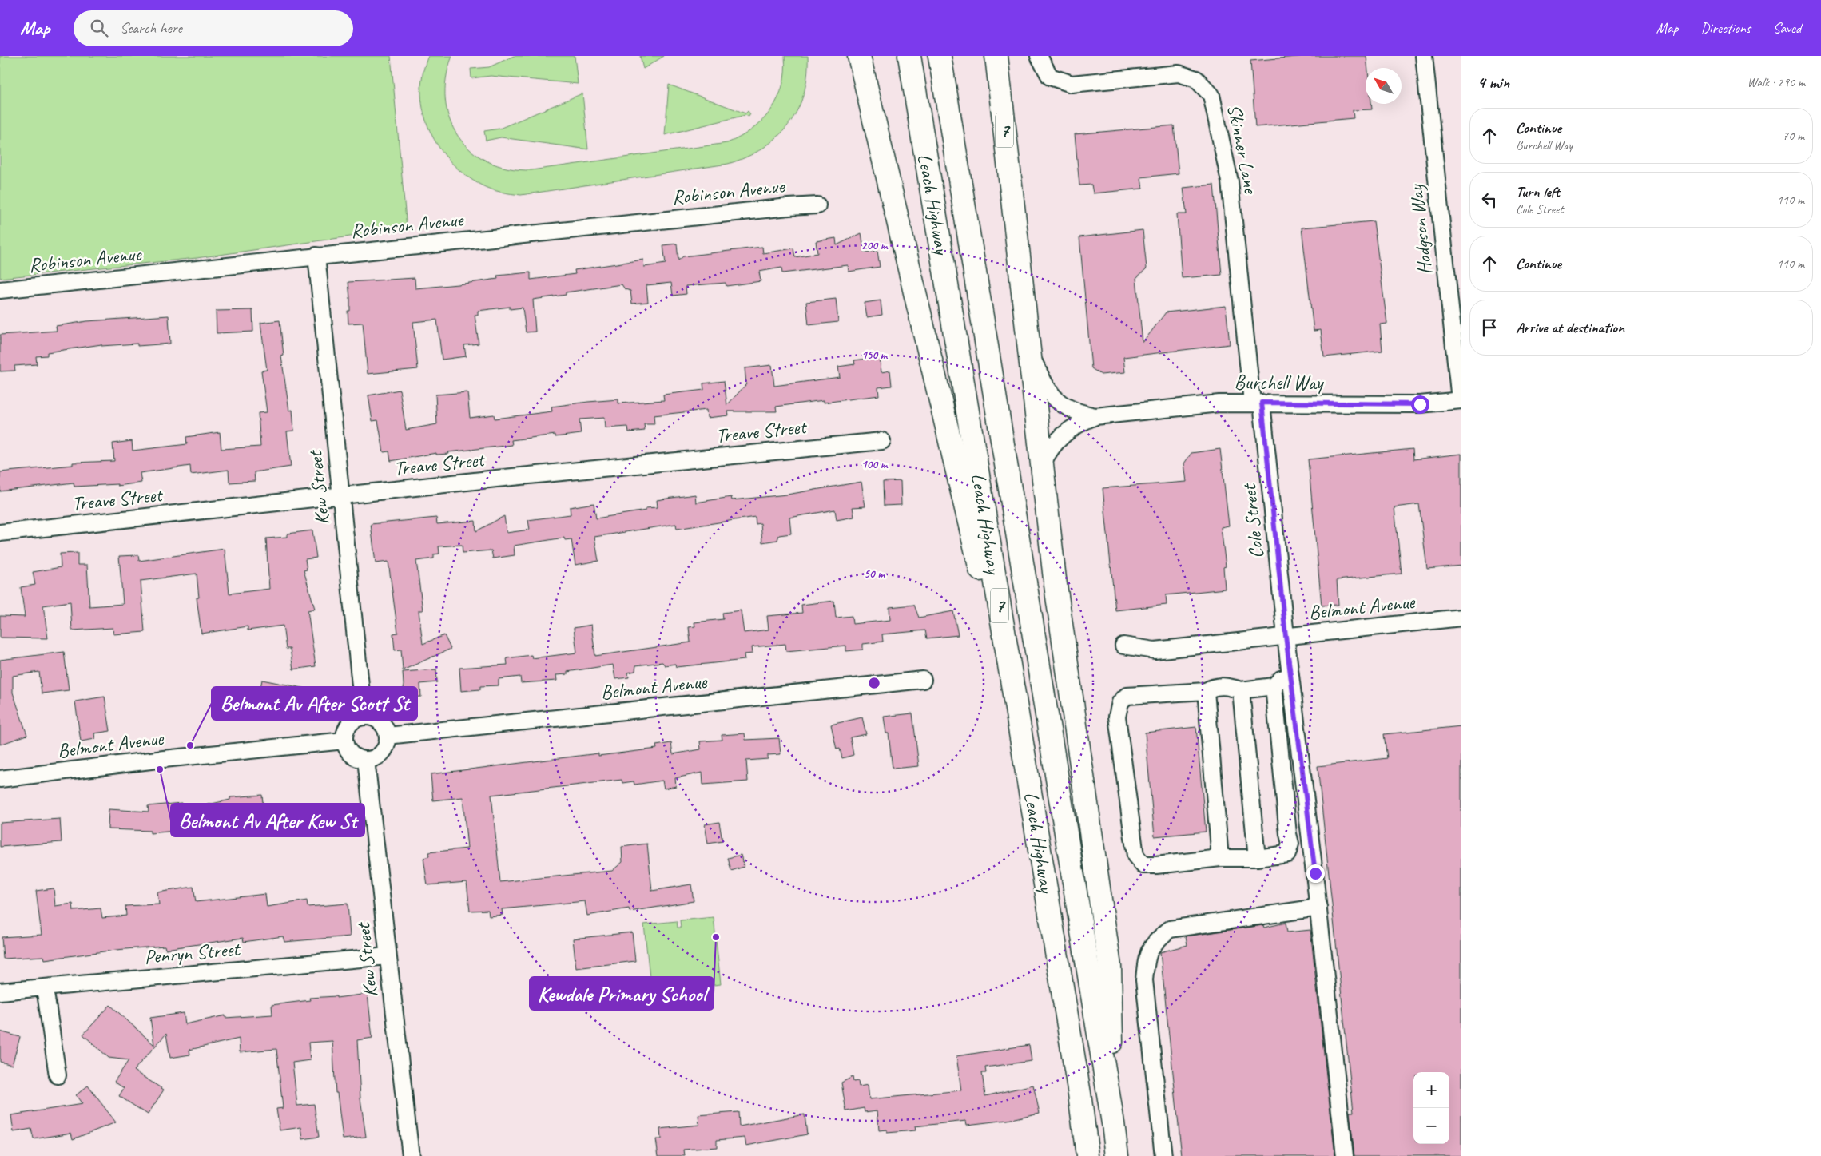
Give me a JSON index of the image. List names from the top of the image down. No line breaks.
{"streets":{"highway":["7","Leach Highway"],"street":["Skinner Lane","Robinson Avenue","Hodgson Way","Burchell Way","Treave Street","Kew Street","Cole Street","Belmont Avenue","Penryn Street"]},"crossings":[["7","Leach Highway"],["7","Burchell Way"],["Skinner Lane","Burchell Way"],["Skinner Lane","Cole Street"],["Robinson Avenue","Kew Street"],["Hodgson Way","Burchell Way"],["Burchell Way","Cole Street"],["Treave Street","Kew Street"],["Kew Street","Belmont Avenue"],["Kew Street","Penryn Street"],["Cole Street","Belmont Avenue"]],"places":["Belmont Av After Scott St","Belmont Av After Kew St","Kewdale Primary School"],"north":"top left","page":{"header":"Map","search":"Search here","nav":["Map","Directions","Saved"],"heading":["4 min","Walk · 290 m"],"list":[["Continue","Burchell Way","70 m"],["Turn left","Cole Street","110 m"],["Continue","110 m"],"Arrive at destination"],"map_buttons":["+","−"]},"rings":["200 m","150 m","100 m","50 m"]}
